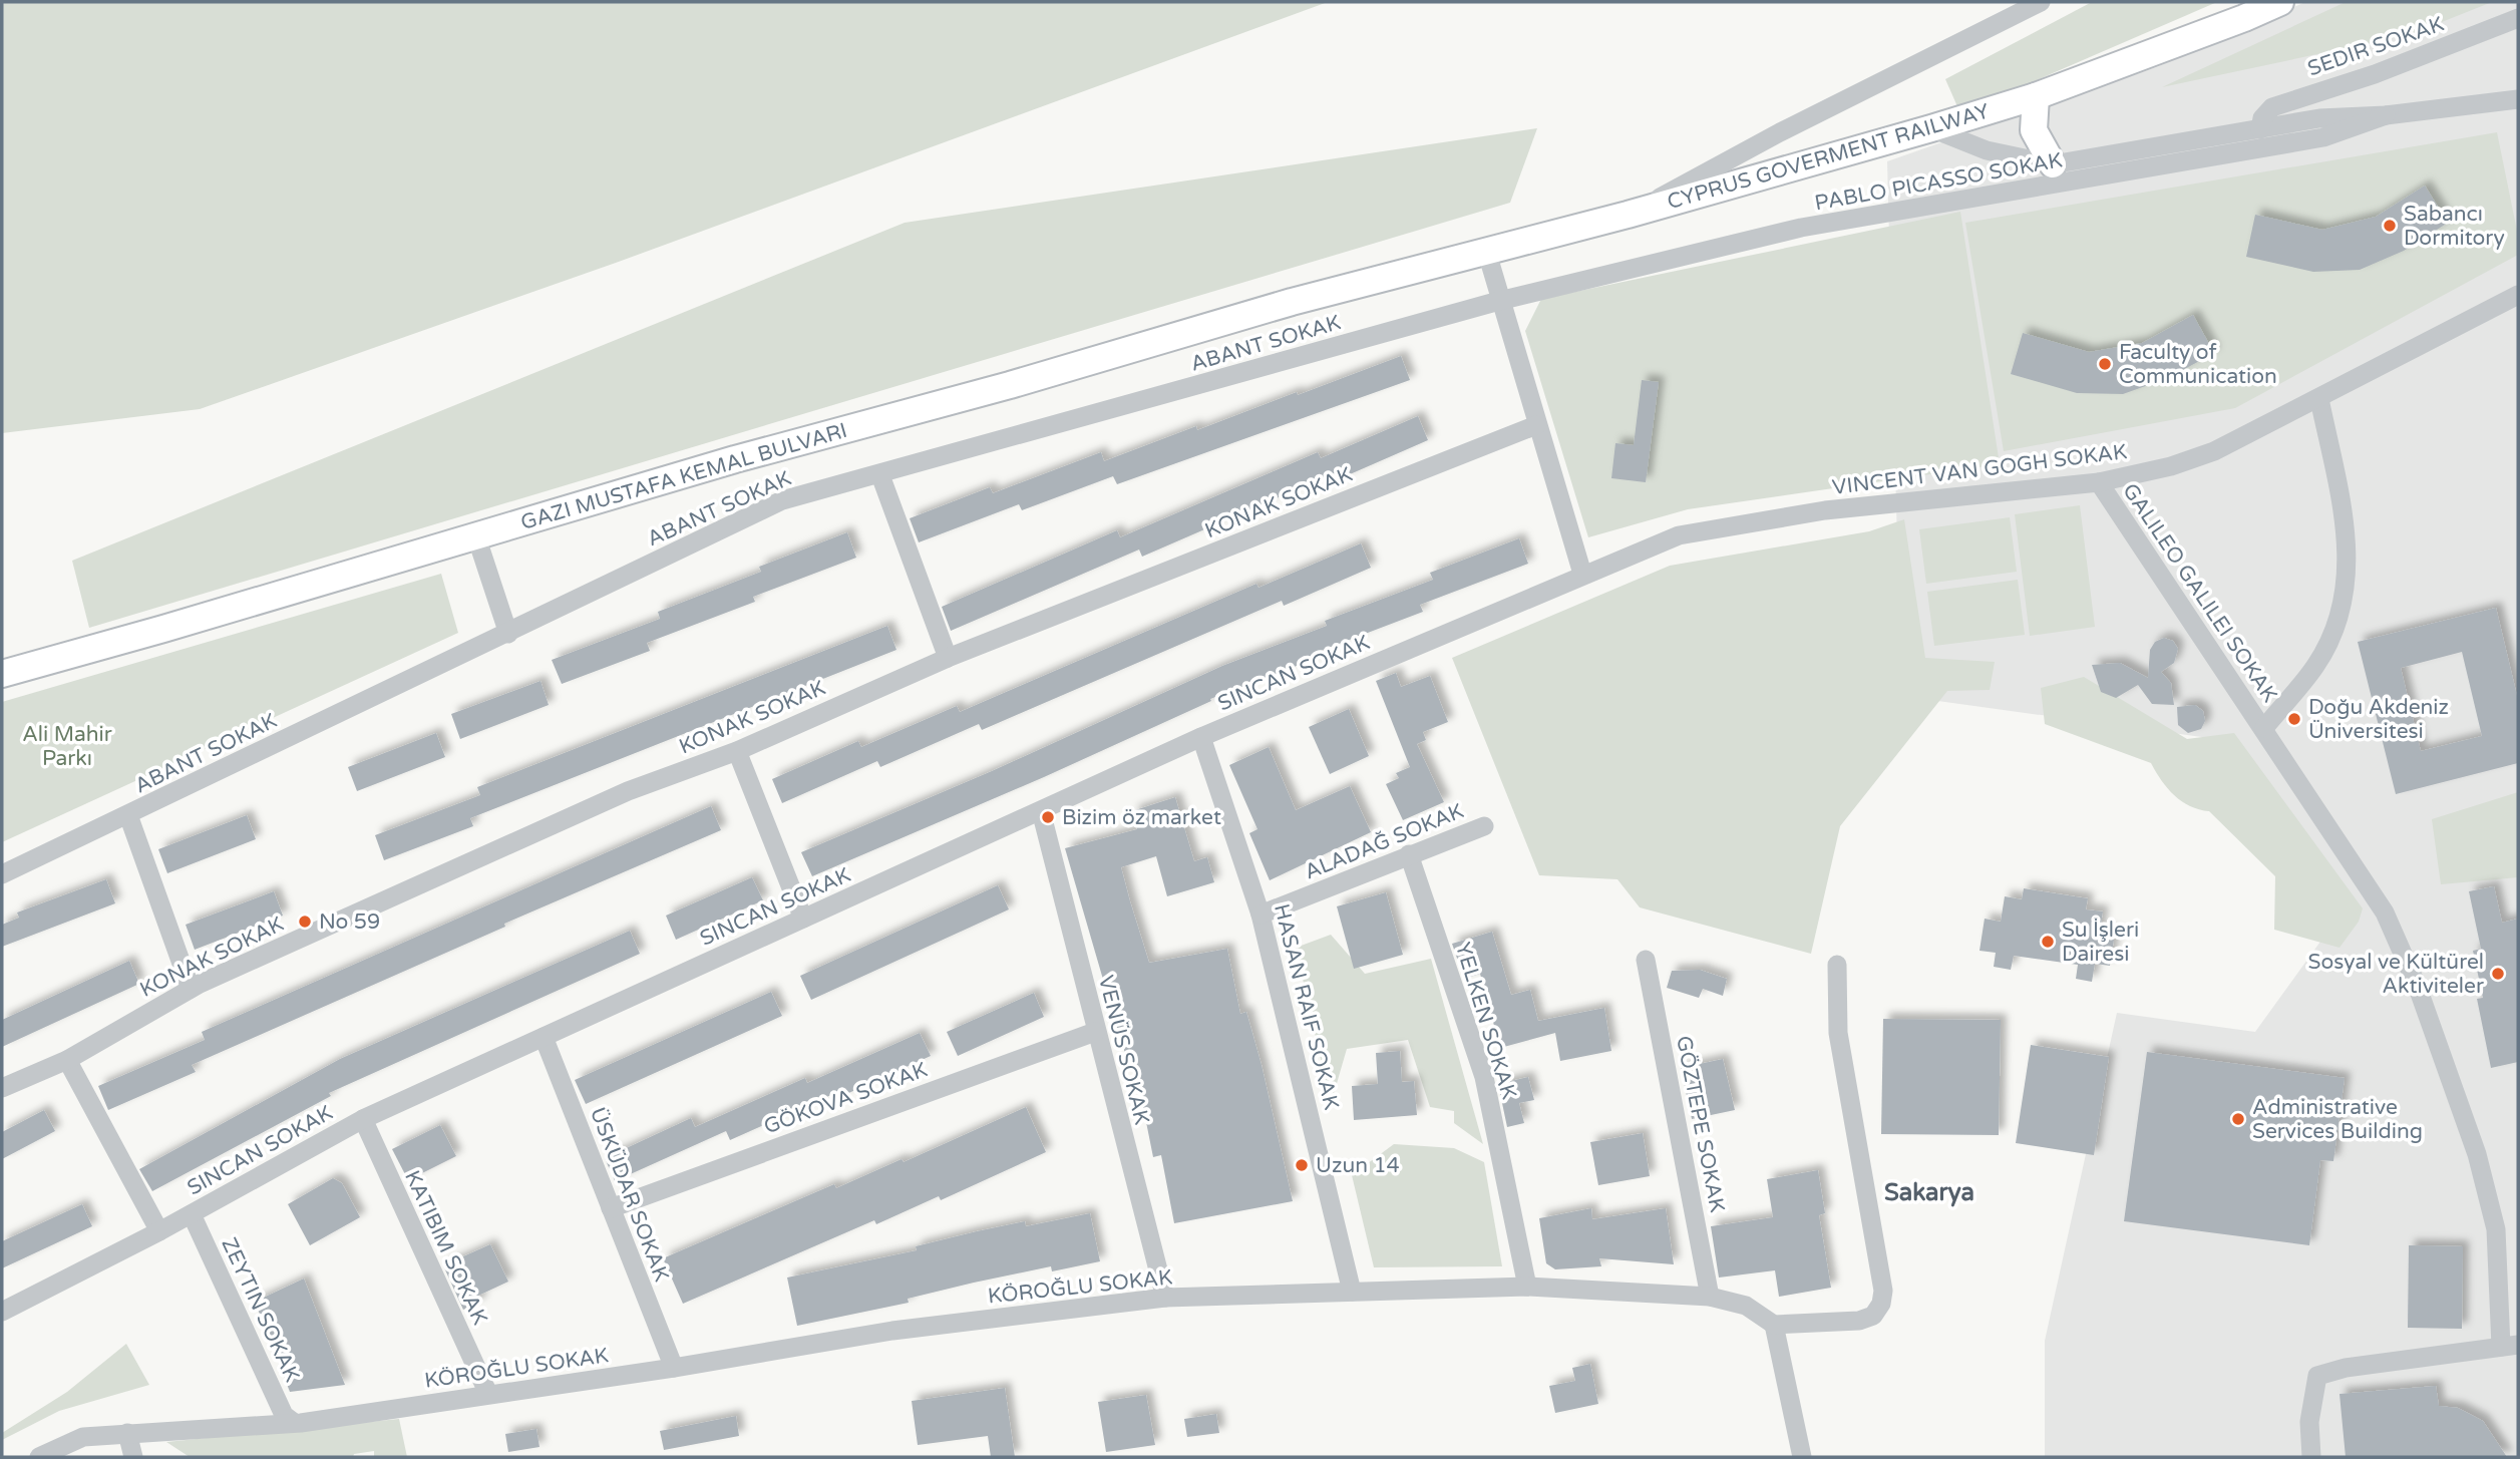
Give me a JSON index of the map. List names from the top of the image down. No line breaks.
{"streets":{"main road":["CYPRUS GOVERMENT RAILWAY"],"street":["SEDIR SOKAK","PABLO PICASSO SOKAK","ABANT SOKAK","VINCENT VAN GOGH SOKAK","KONAK SOKAK","GALILEO GALILEI SOKAK","SINCAN SOKAK","ALADAĞ SOKAK","HASAN RAIF SOKAK","YELKEN SOKAK","VENÜS SOKAK","GÖKOVA SOKAK","GÖZTEPE SOKAK","ÜSKÜDAR SOKAK","KATIBIM SOKAK","KÖROĞLU SOKAK","ZEYTIN SOKAK"]},"crossings":[["SEDIR SOKAK","PABLO PICASSO SOKAK"],["CYPRUS GOVERMENT RAILWAY","PABLO PICASSO SOKAK"],["PABLO PICASSO SOKAK","ABANT SOKAK"],["VINCENT VAN GOGH SOKAK","GALILEO GALILEI SOKAK"],["VINCENT VAN GOGH SOKAK","SINCAN SOKAK"],["SINCAN SOKAK","HASAN RAIF SOKAK"],["SINCAN SOKAK","VENÜS SOKAK"],["SINCAN SOKAK","ÜSKÜDAR SOKAK"],["SINCAN SOKAK","KATIBIM SOKAK"],["SINCAN SOKAK","ZEYTIN SOKAK"],["ALADAĞ SOKAK","HASAN RAIF SOKAK"],["ALADAĞ SOKAK","YELKEN SOKAK"],["HASAN RAIF SOKAK","KÖROĞLU SOKAK"],["YELKEN SOKAK","KÖROĞLU SOKAK"],["VENÜS SOKAK","GÖKOVA SOKAK"],["VENÜS SOKAK","KÖROĞLU SOKAK"],["GÖKOVA SOKAK","ÜSKÜDAR SOKAK"],["GÖZTEPE SOKAK","KÖROĞLU SOKAK"],["ÜSKÜDAR SOKAK","KÖROĞLU SOKAK"],["KATIBIM SOKAK","KÖROĞLU SOKAK"],["KÖROĞLU SOKAK","ZEYTIN SOKAK"]],"districts":["Sakarya"],"parks":["Ali Mahir Parkı"],"places":["Sabancı Dormitory","Faculty of Communication","Doğu Akdeniz Üniversitesi","Bizim öz market","No 59","Su İşleri Dairesi","Sosyal ve Kültürel Aktiviteler","Administrative Services Building","Uzun 14"]}
